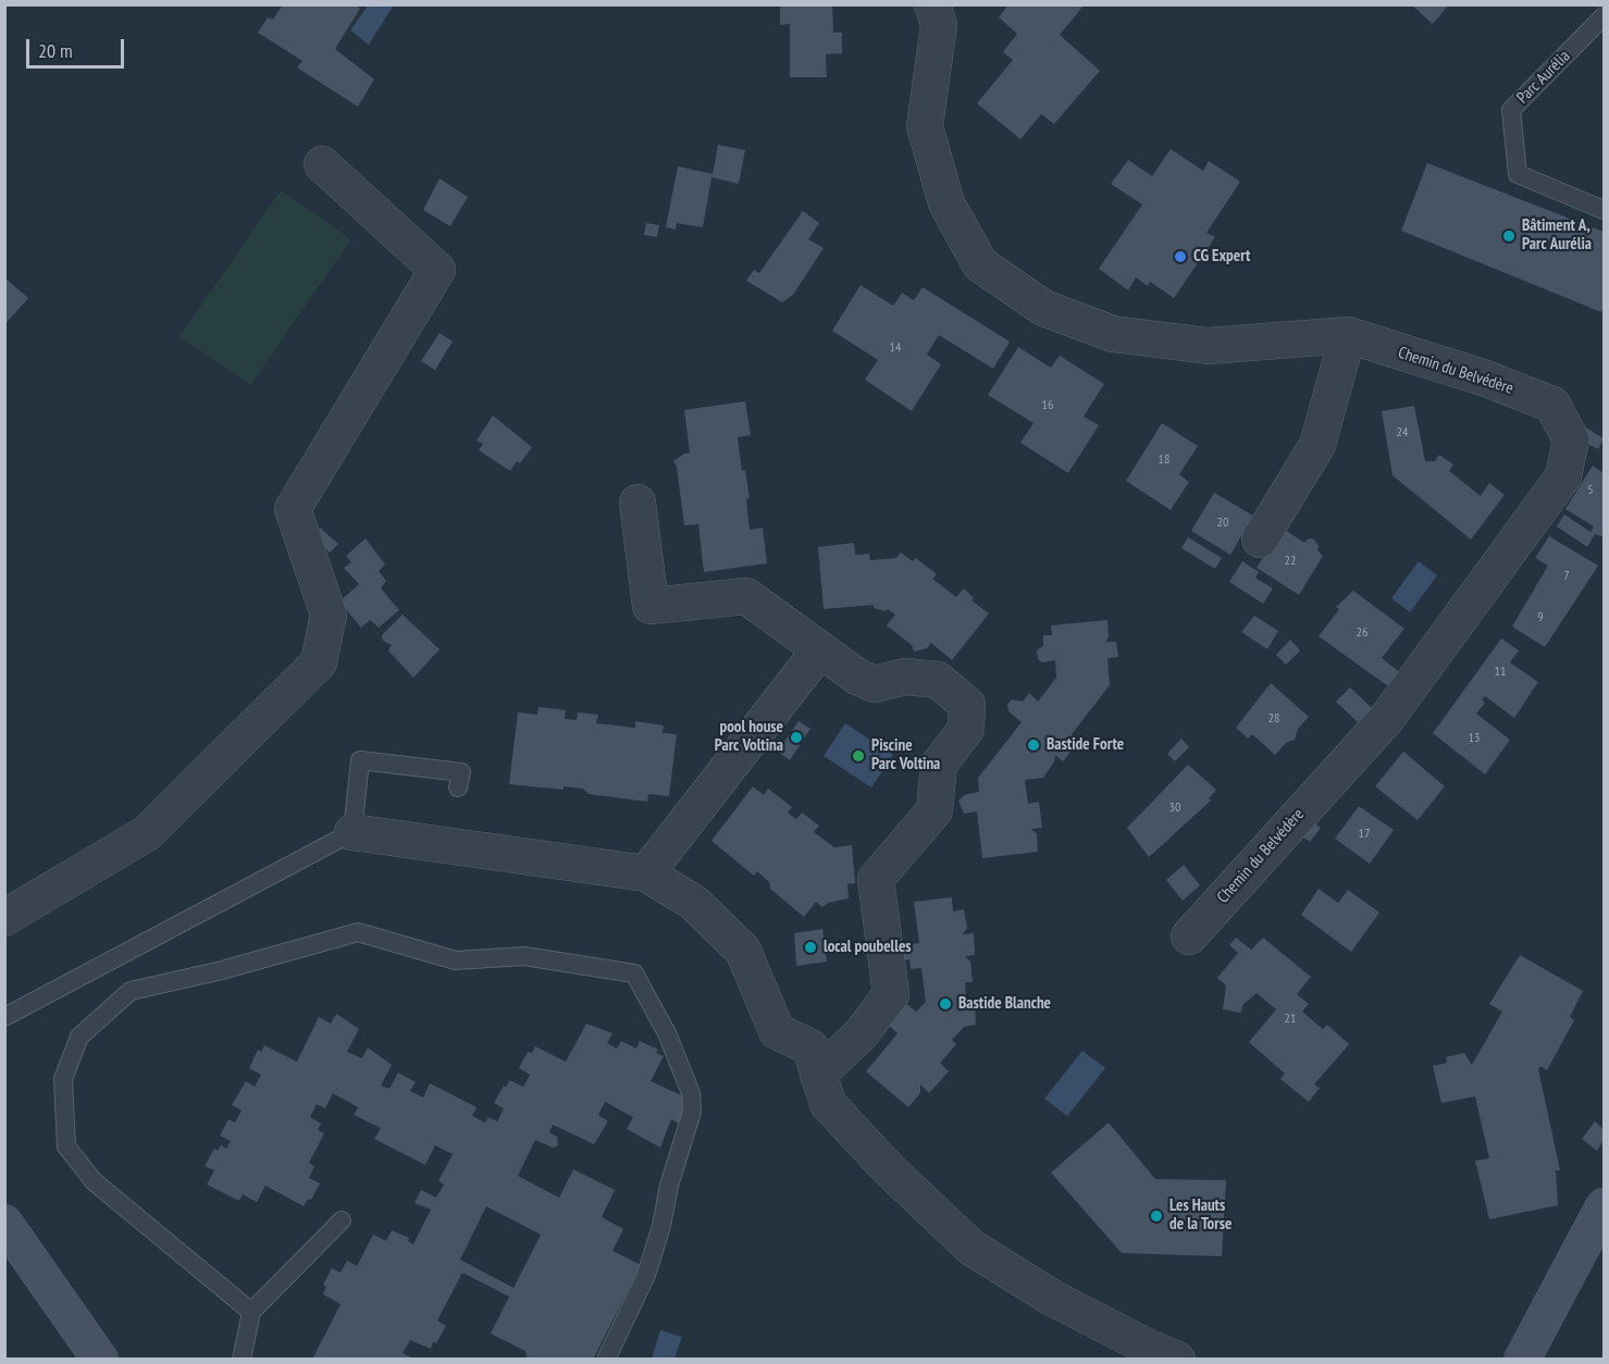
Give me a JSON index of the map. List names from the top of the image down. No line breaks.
{"streets":{"street":["Chemin du Belvédère"],"lane":["Parc Aurélia"]},"places":["Bâtiment A, Parc Aurélia","CG Expert","pool house Parc Voltina","Bastide Forte","Piscine Parc Voltina","local poubelles","Bastide Blanche","Les Hauts de la Torse"],"house_numbers":["14","16","24","18","5","20","22","7","9","26","11","28","13","30","17","21"],"scale_bar":"20 m"}
